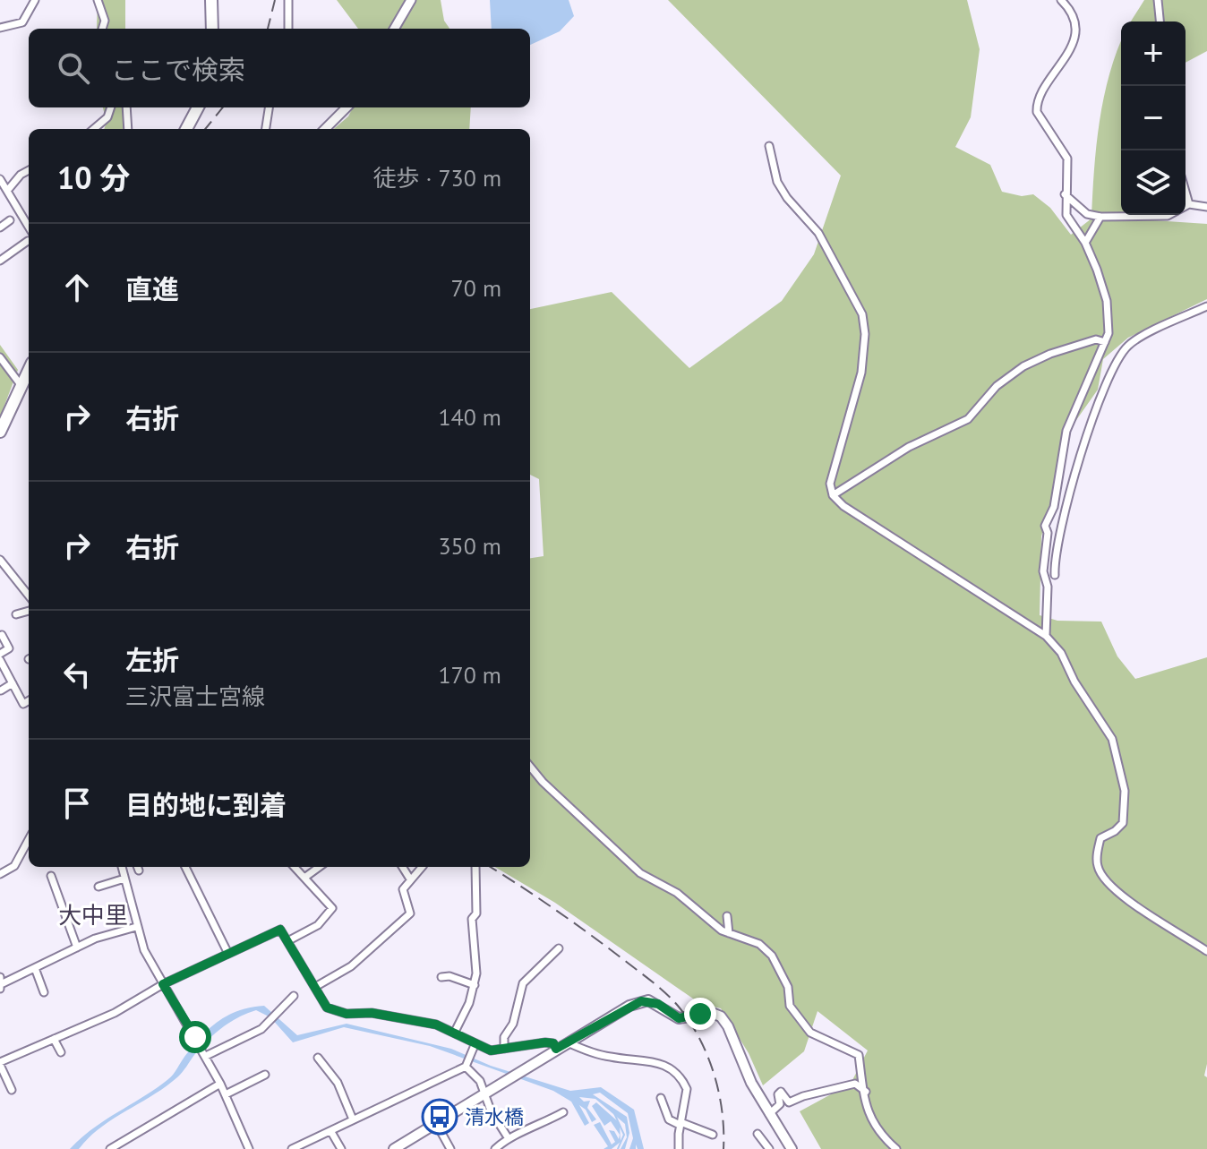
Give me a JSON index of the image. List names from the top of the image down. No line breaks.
{"districts":["大中里"],"places":{"bus stop":["清水橋"]},"page":{"map_buttons":["+","−"],"search":"ここで検索","heading":["10 分","徒歩 · 730 m"],"list":[["直進","70 m"],["右折","140 m"],["右折","350 m"],["左折","三沢富士宮線","170 m"],"目的地に到着"]}}
